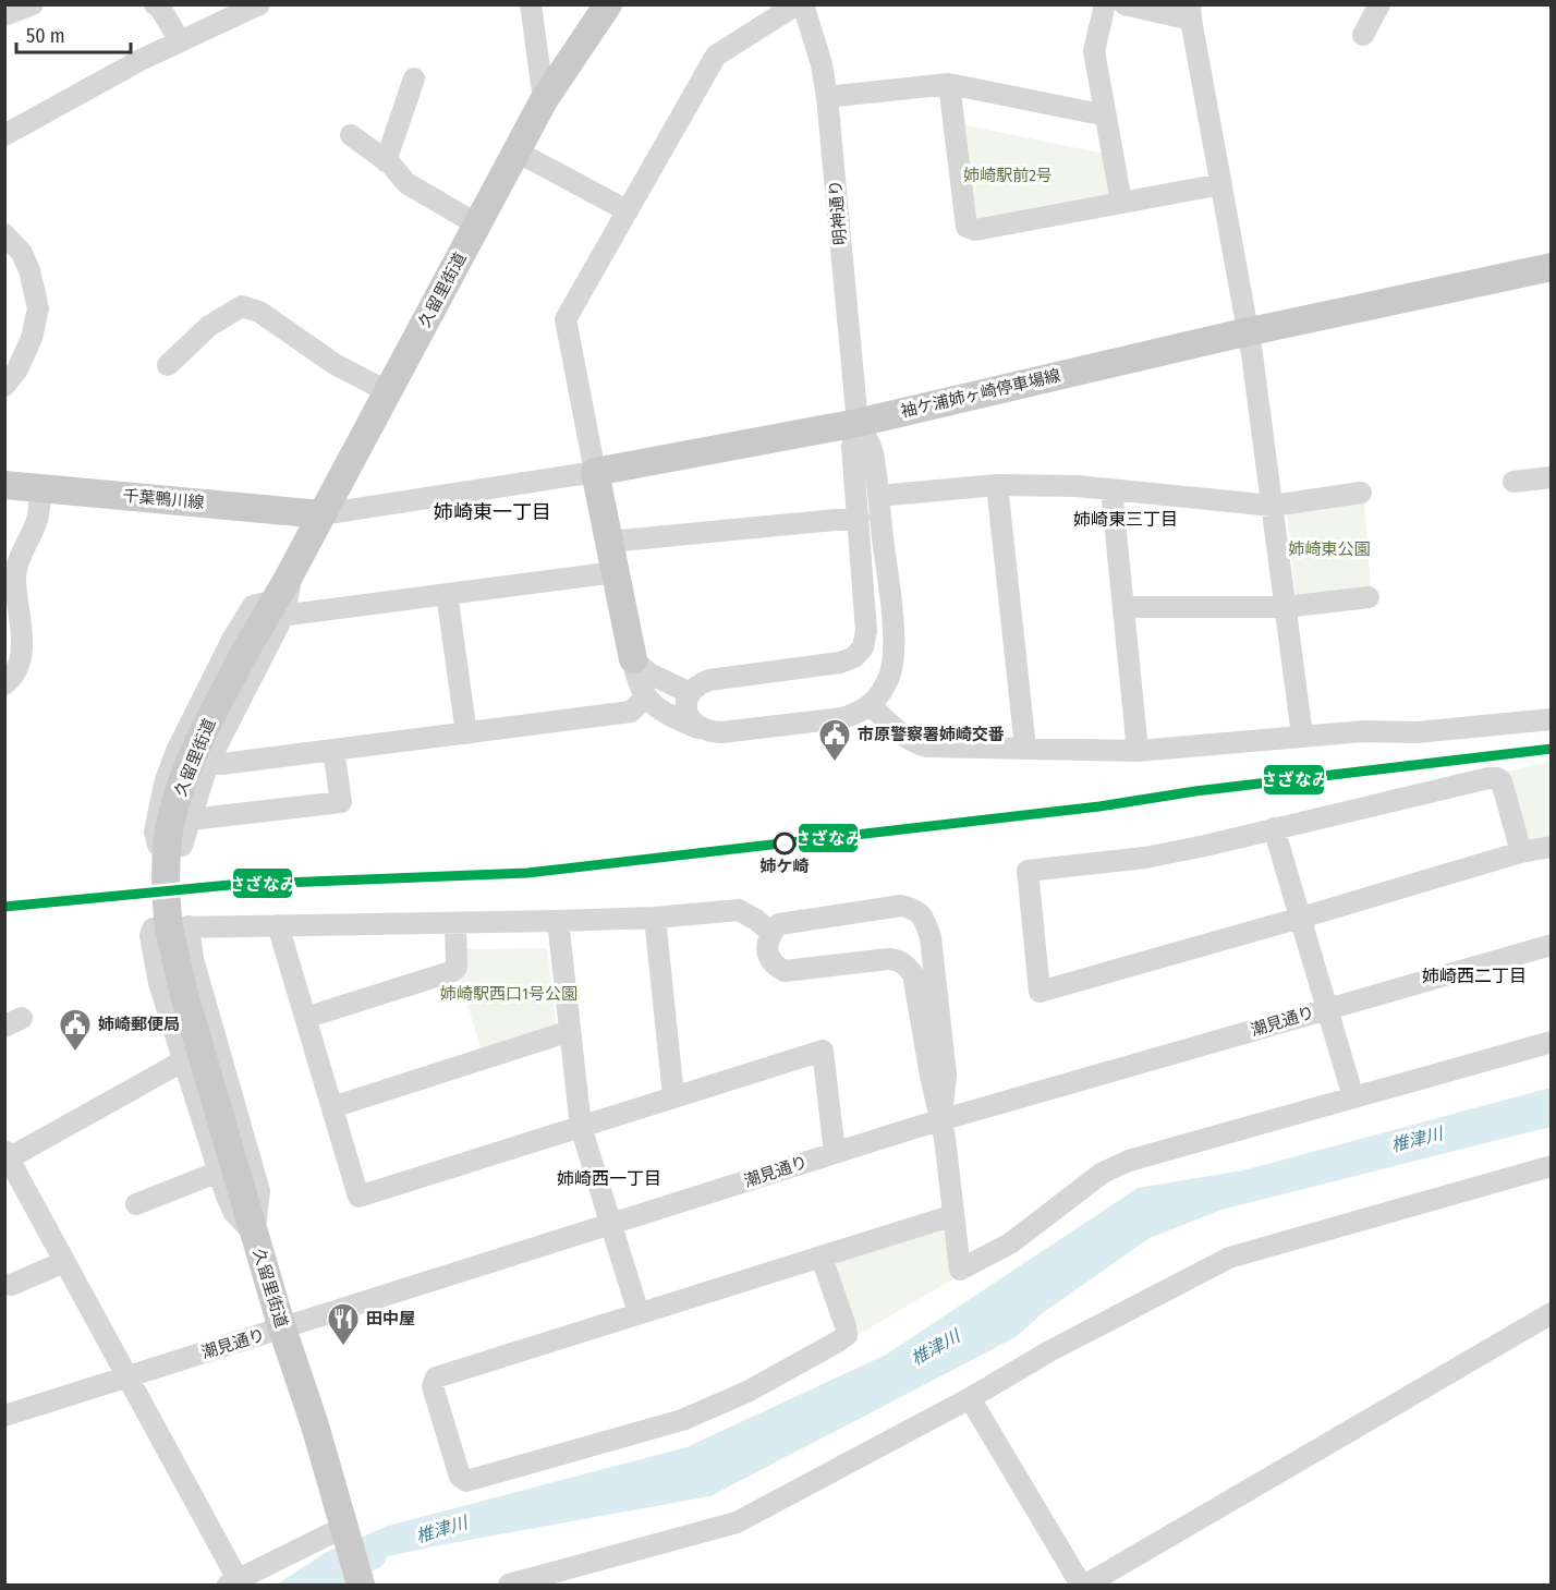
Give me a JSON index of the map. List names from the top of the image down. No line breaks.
{"streets":{"main road":["久留里街道","袖ケ浦姉ヶ崎停車場線","千葉鴨川線"],"street":["明神通り","潮見通り"]},"crossings":[["明神通り","袖ケ浦姉ヶ崎停車場線"],["久留里街道","千葉鴨川線"],["久留里街道","潮見通り"]],"districts":["姉崎東一丁目","姉崎東三丁目","姉崎西二丁目","姉崎西一丁目"],"water":["椎津川"],"parks":["姉崎駅前2号","姉崎東公園","姉崎駅西口1号公園"],"places":{"public building":["市原警察署姉崎交番","姉崎郵便局"],"other":["姉ケ崎"],"restaurant":["田中屋"]},"lines":["transit line さざなみ"],"scale_bar":"50 m"}
